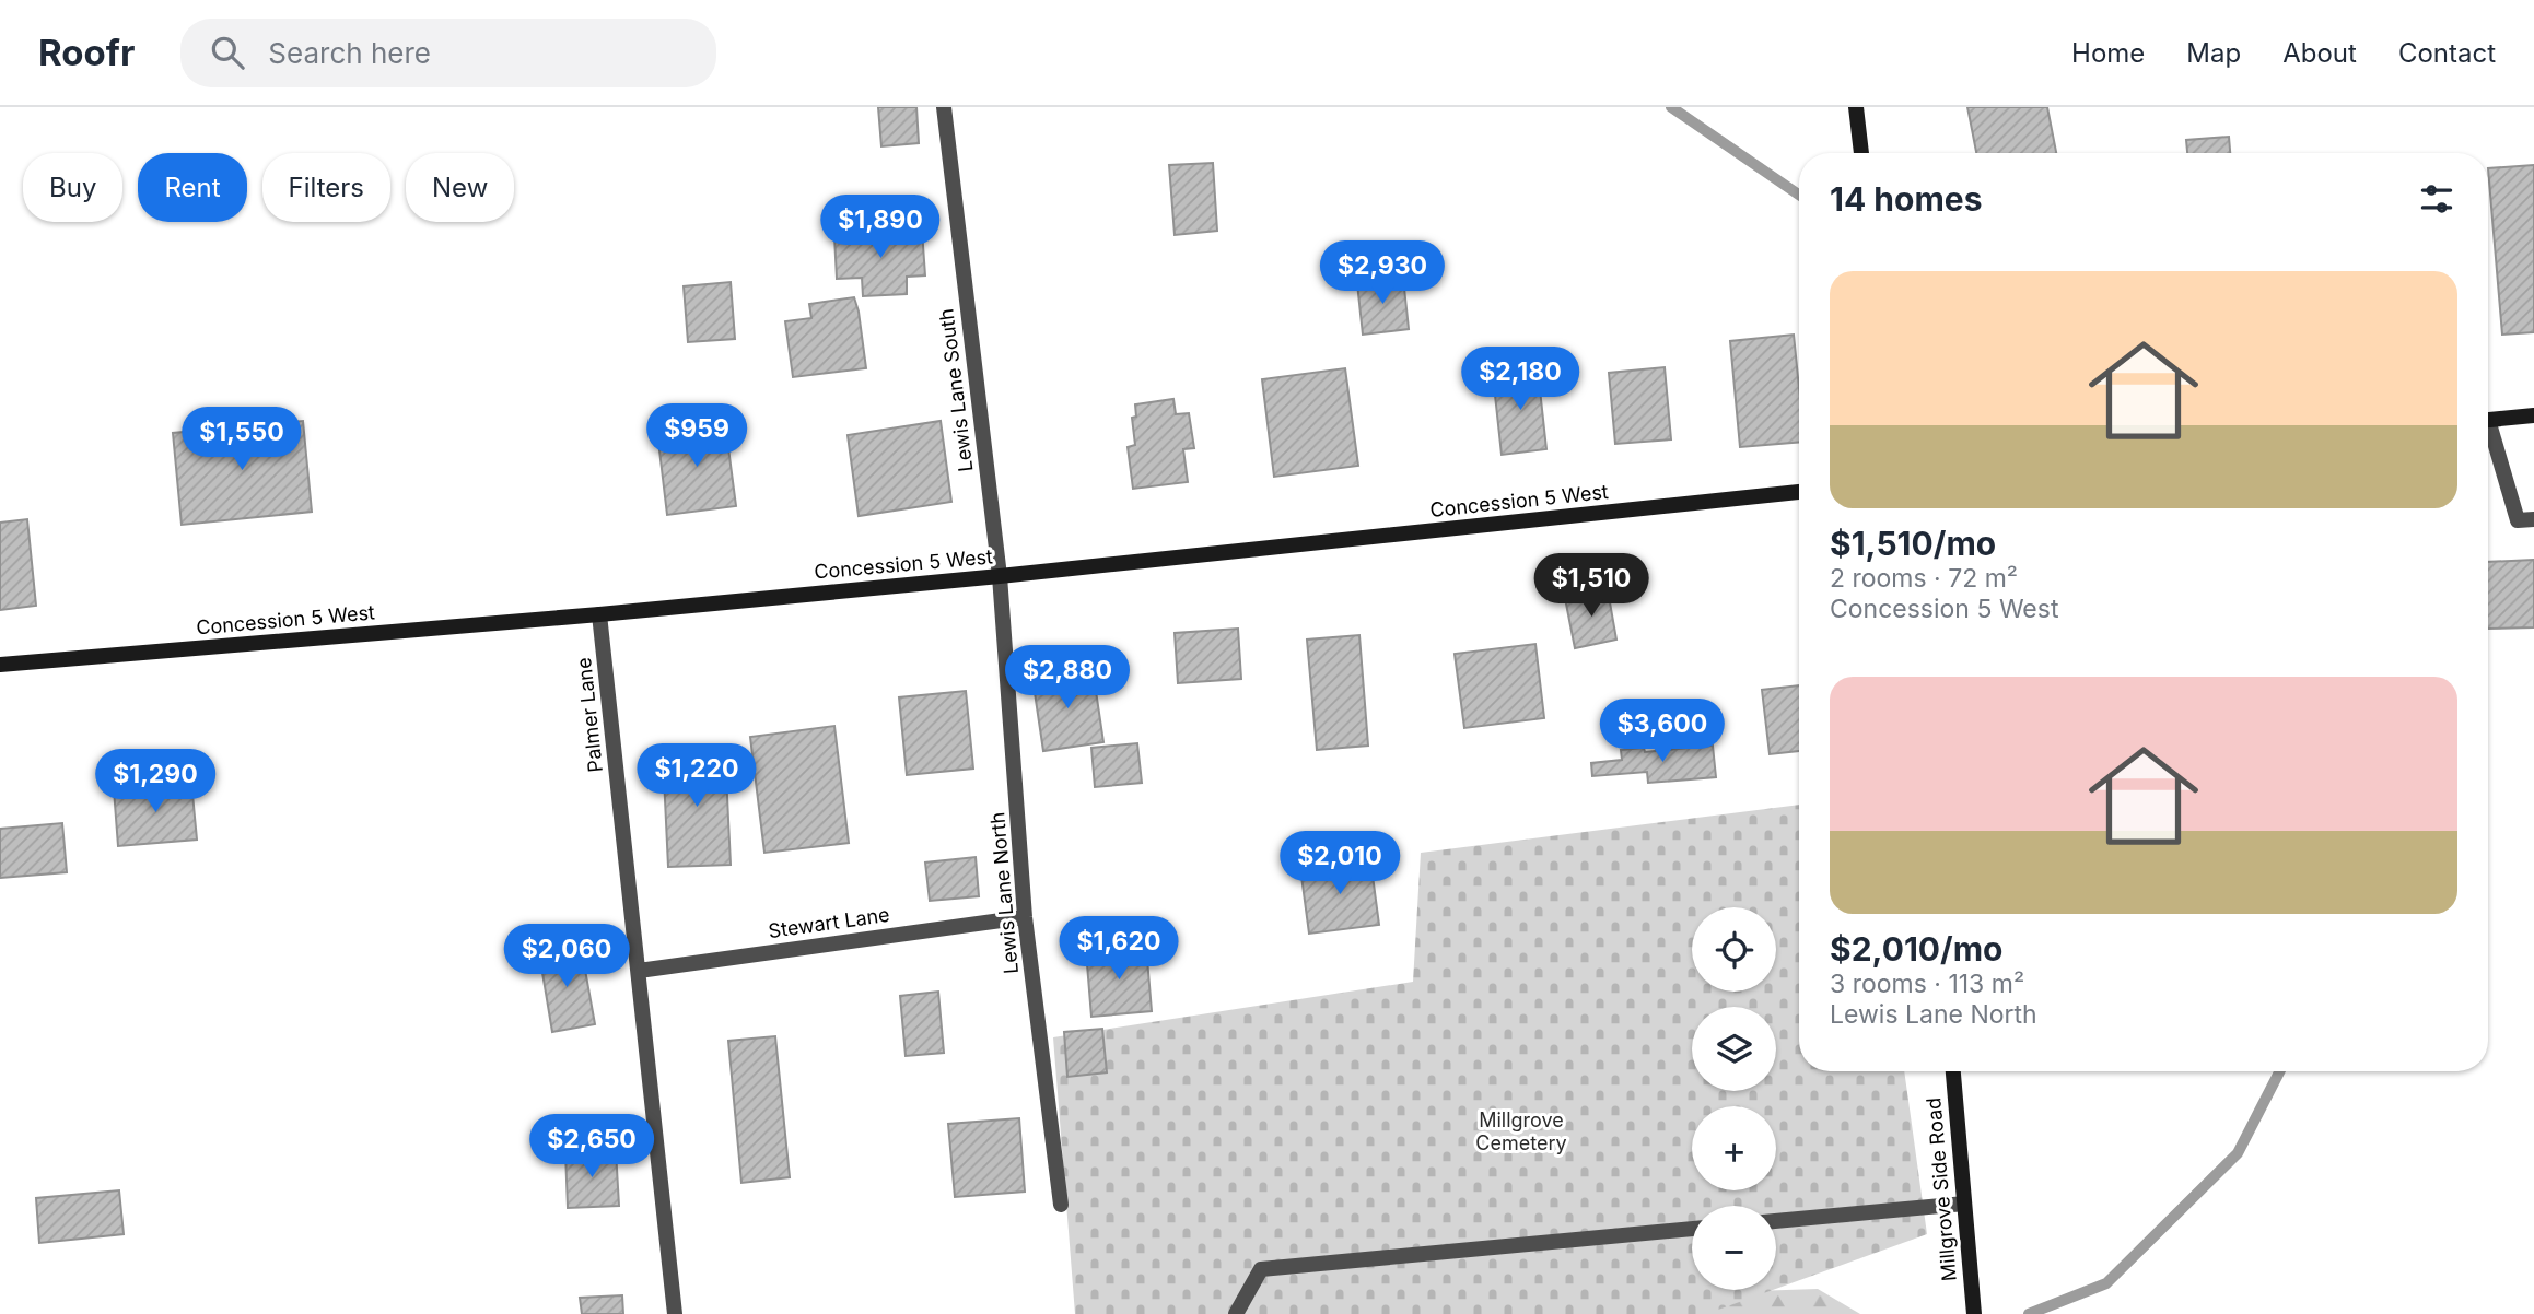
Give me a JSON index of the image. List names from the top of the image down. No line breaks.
{"streets":{"main road":["Concession 5 West","Millgrove Side Road"],"street":["Lewis Lane South","Palmer Lane","Lewis Lane North","Stewart Lane"]},"crossings":[["Lewis Lane South","Concession 5 West"],["Lewis Lane South","Lewis Lane North"],["Concession 5 West","Palmer Lane"],["Concession 5 West","Lewis Lane North"],["Palmer Lane","Stewart Lane"],["Lewis Lane North","Stewart Lane"]],"parks":["Millgrove Cemetery"],"page":{"header":"Roofr","search":"Search here","nav":["Home","Map","About","Contact"],"chip":["Buy","Rent","Filters","New"],"heading":"14 homes","price":["$1,890","$2,930","$2,180","$959","$1,550","$1,510","$2,880","$3,600","$1,220","$1,290","$2,010","$1,620","$2,060","$2,650"],"list":[{"name":"$1,510/mo","note":"2 rooms · 72 m² · Concession 5 West"},{"name":"$2,010/mo","note":"3 rooms · 113 m² · Lewis Lane North"}],"map_buttons":["+","−"]}}
